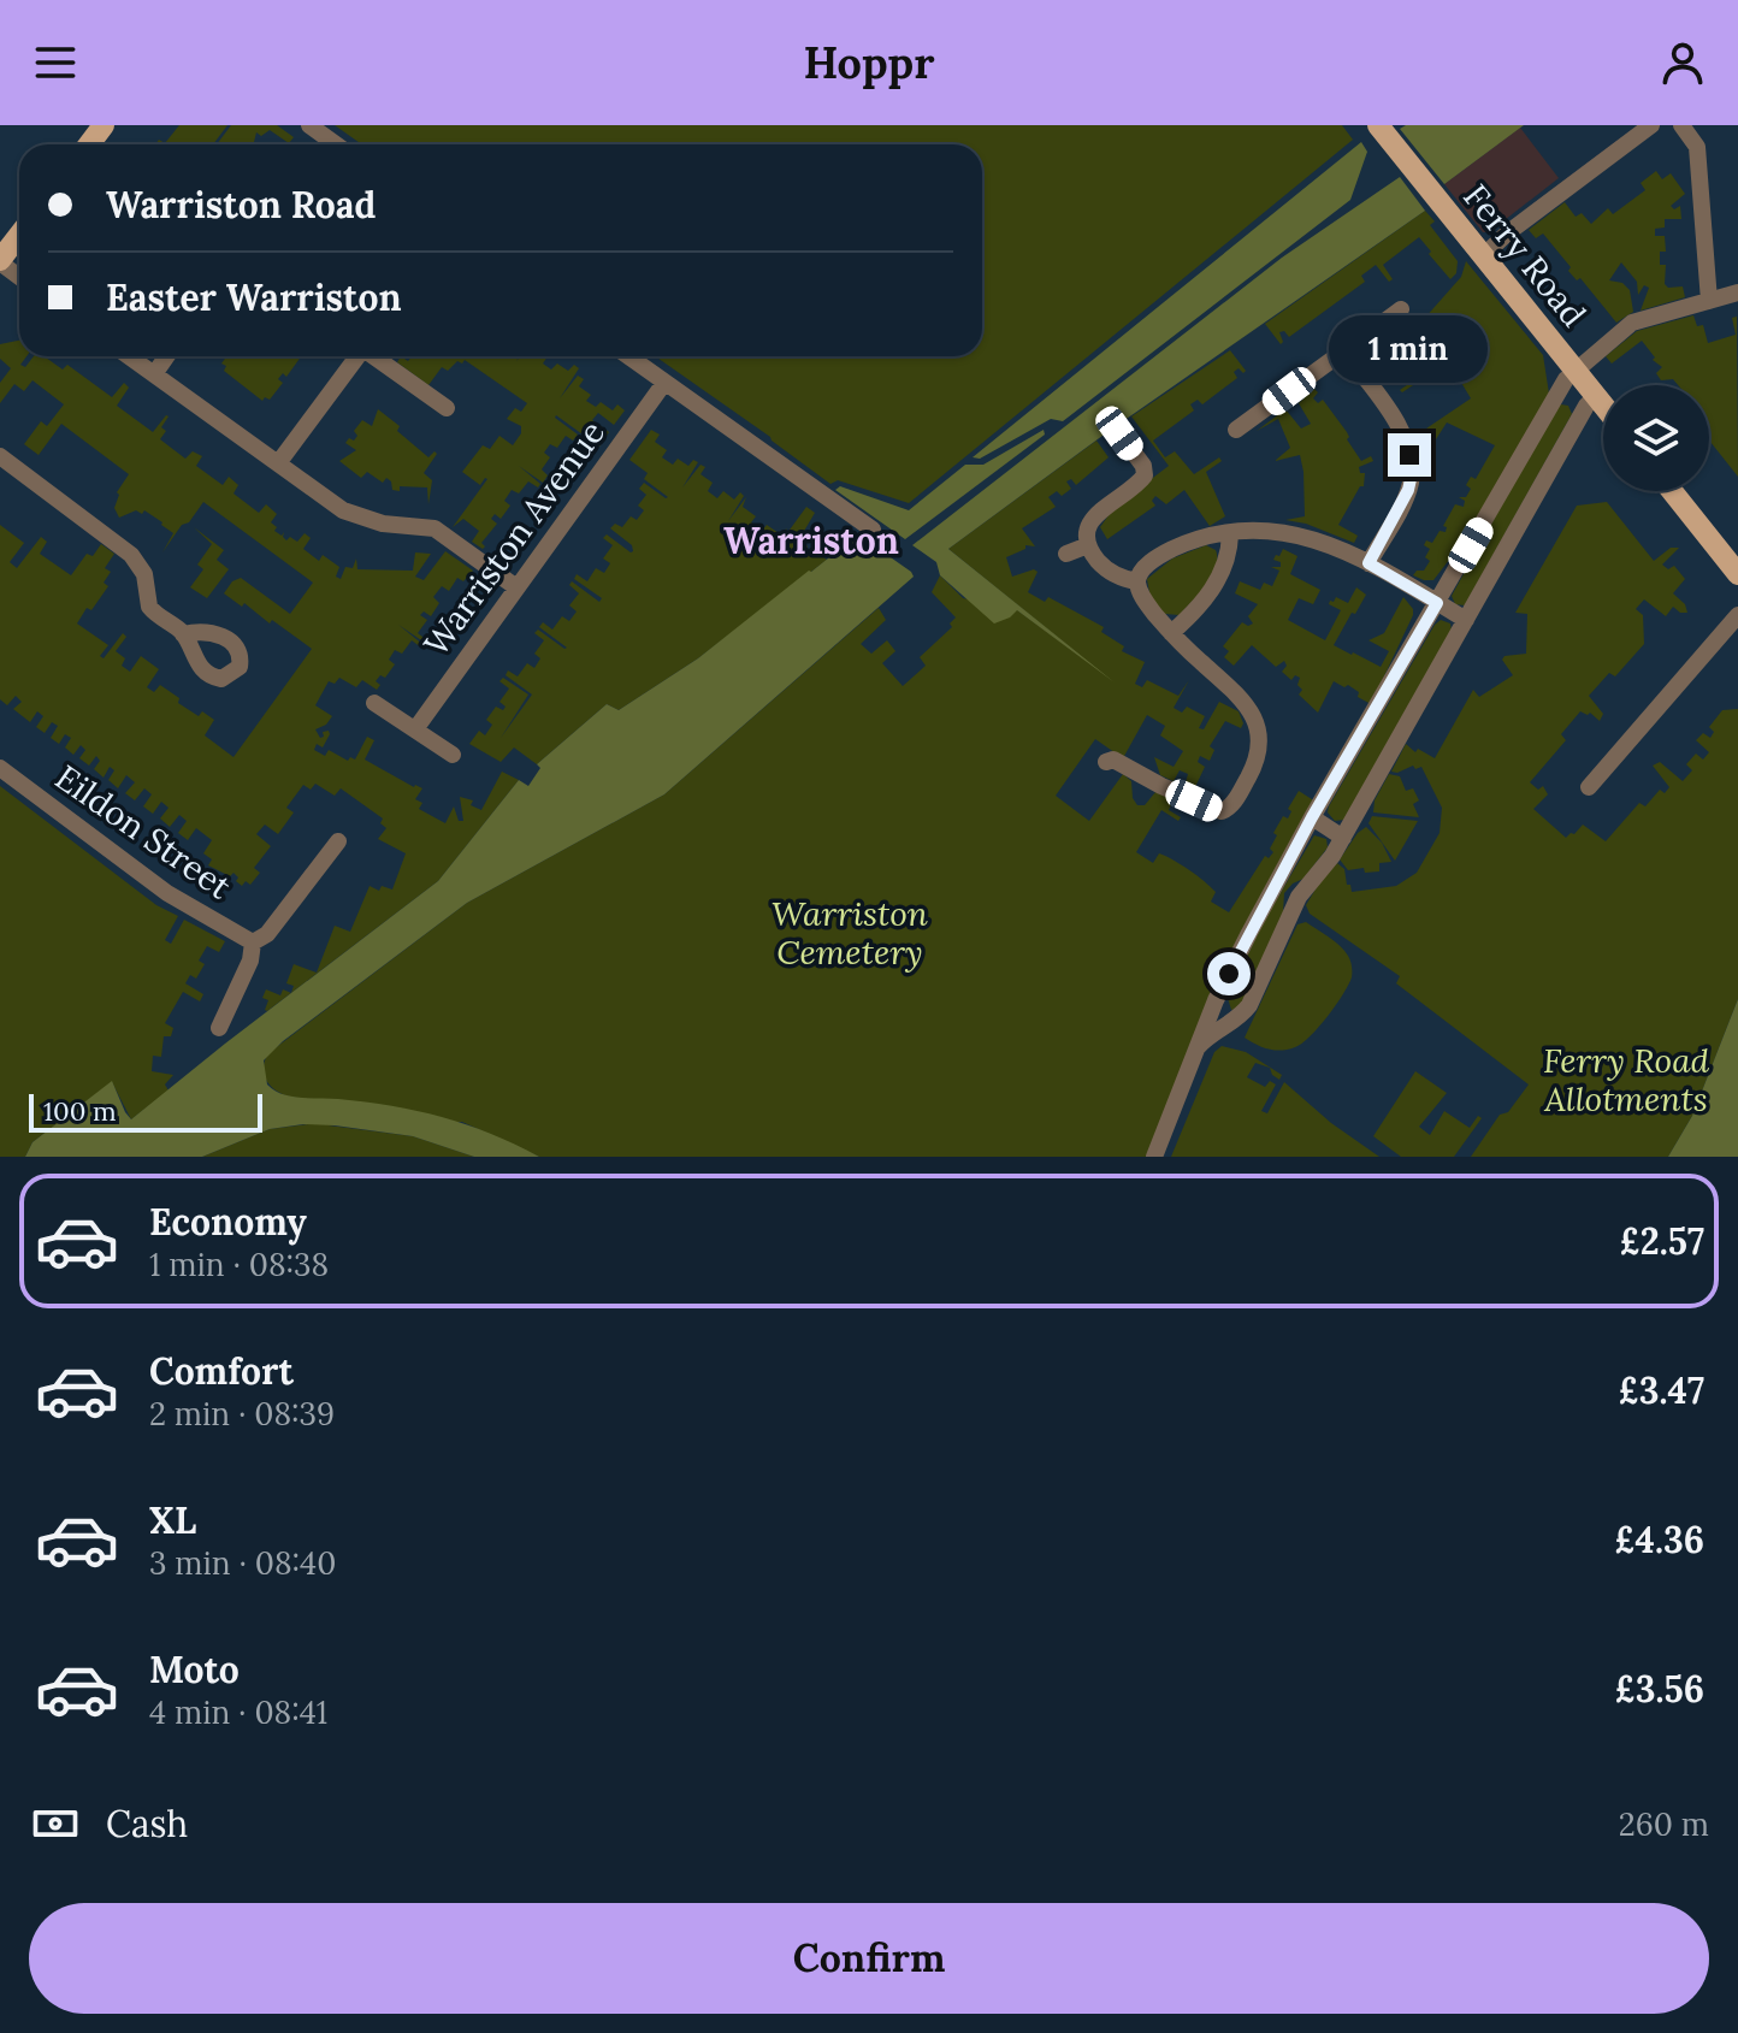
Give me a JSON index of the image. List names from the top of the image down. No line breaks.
{"streets":{"main road":["Ferry Road"],"street":["Warriston Avenue","Eildon Street"]},"districts":["Warriston"],"parks":["Warriston Cemetery","Ferry Road Allotments"],"scale_bar":"100 m","page":{"header":"Hoppr","banner":["Warriston Road","Easter Warriston"],"bubble":"1 min","scale":"100 m","list":[{"name":"Economy","note":"1 min · 08:38","value":"£2.57"},{"name":"Comfort","note":"2 min · 08:39","value":"£3.47"},{"name":"XL","note":"3 min · 08:40","value":"£4.36"},{"name":"Moto","note":"4 min · 08:41","value":"£3.56"}],"pay":["Cash","260 m"],"buttons":"Confirm"}}
